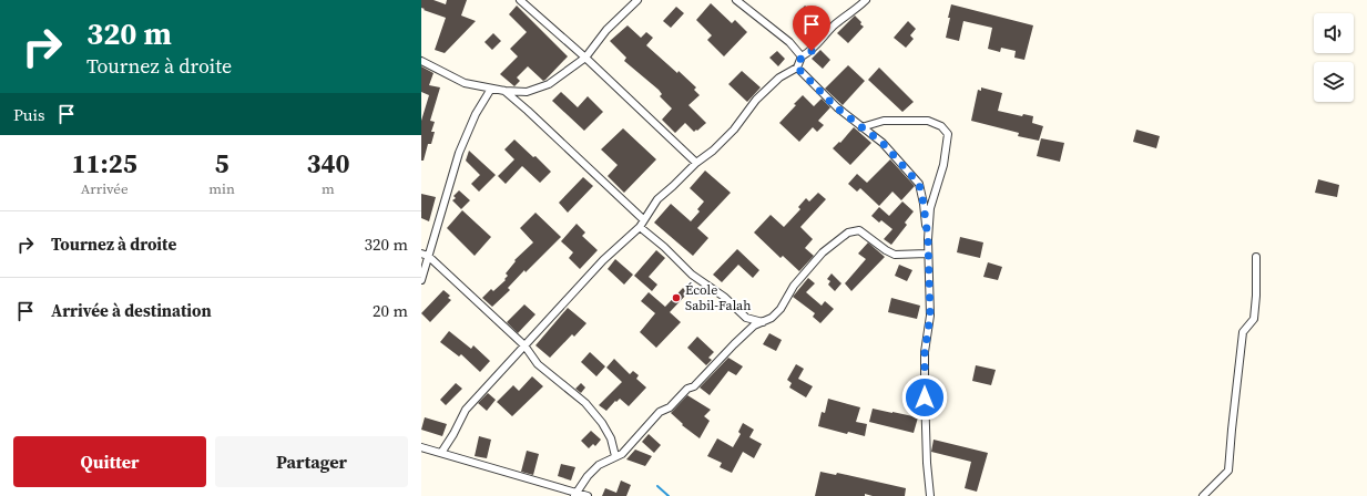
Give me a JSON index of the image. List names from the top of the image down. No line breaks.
{"places":["École Sabil-Falah"],"page":{"turn":["320 m","Tournez à droite"],"then":"Puis","eta":["11:25","Arrivée","5","min","340","m"],"list":[{"name":"Tournez à droite","value":"320 m"},{"name":"Arrivée à destination","value":"20 m"}],"buttons":["Quitter","Partager"]}}
